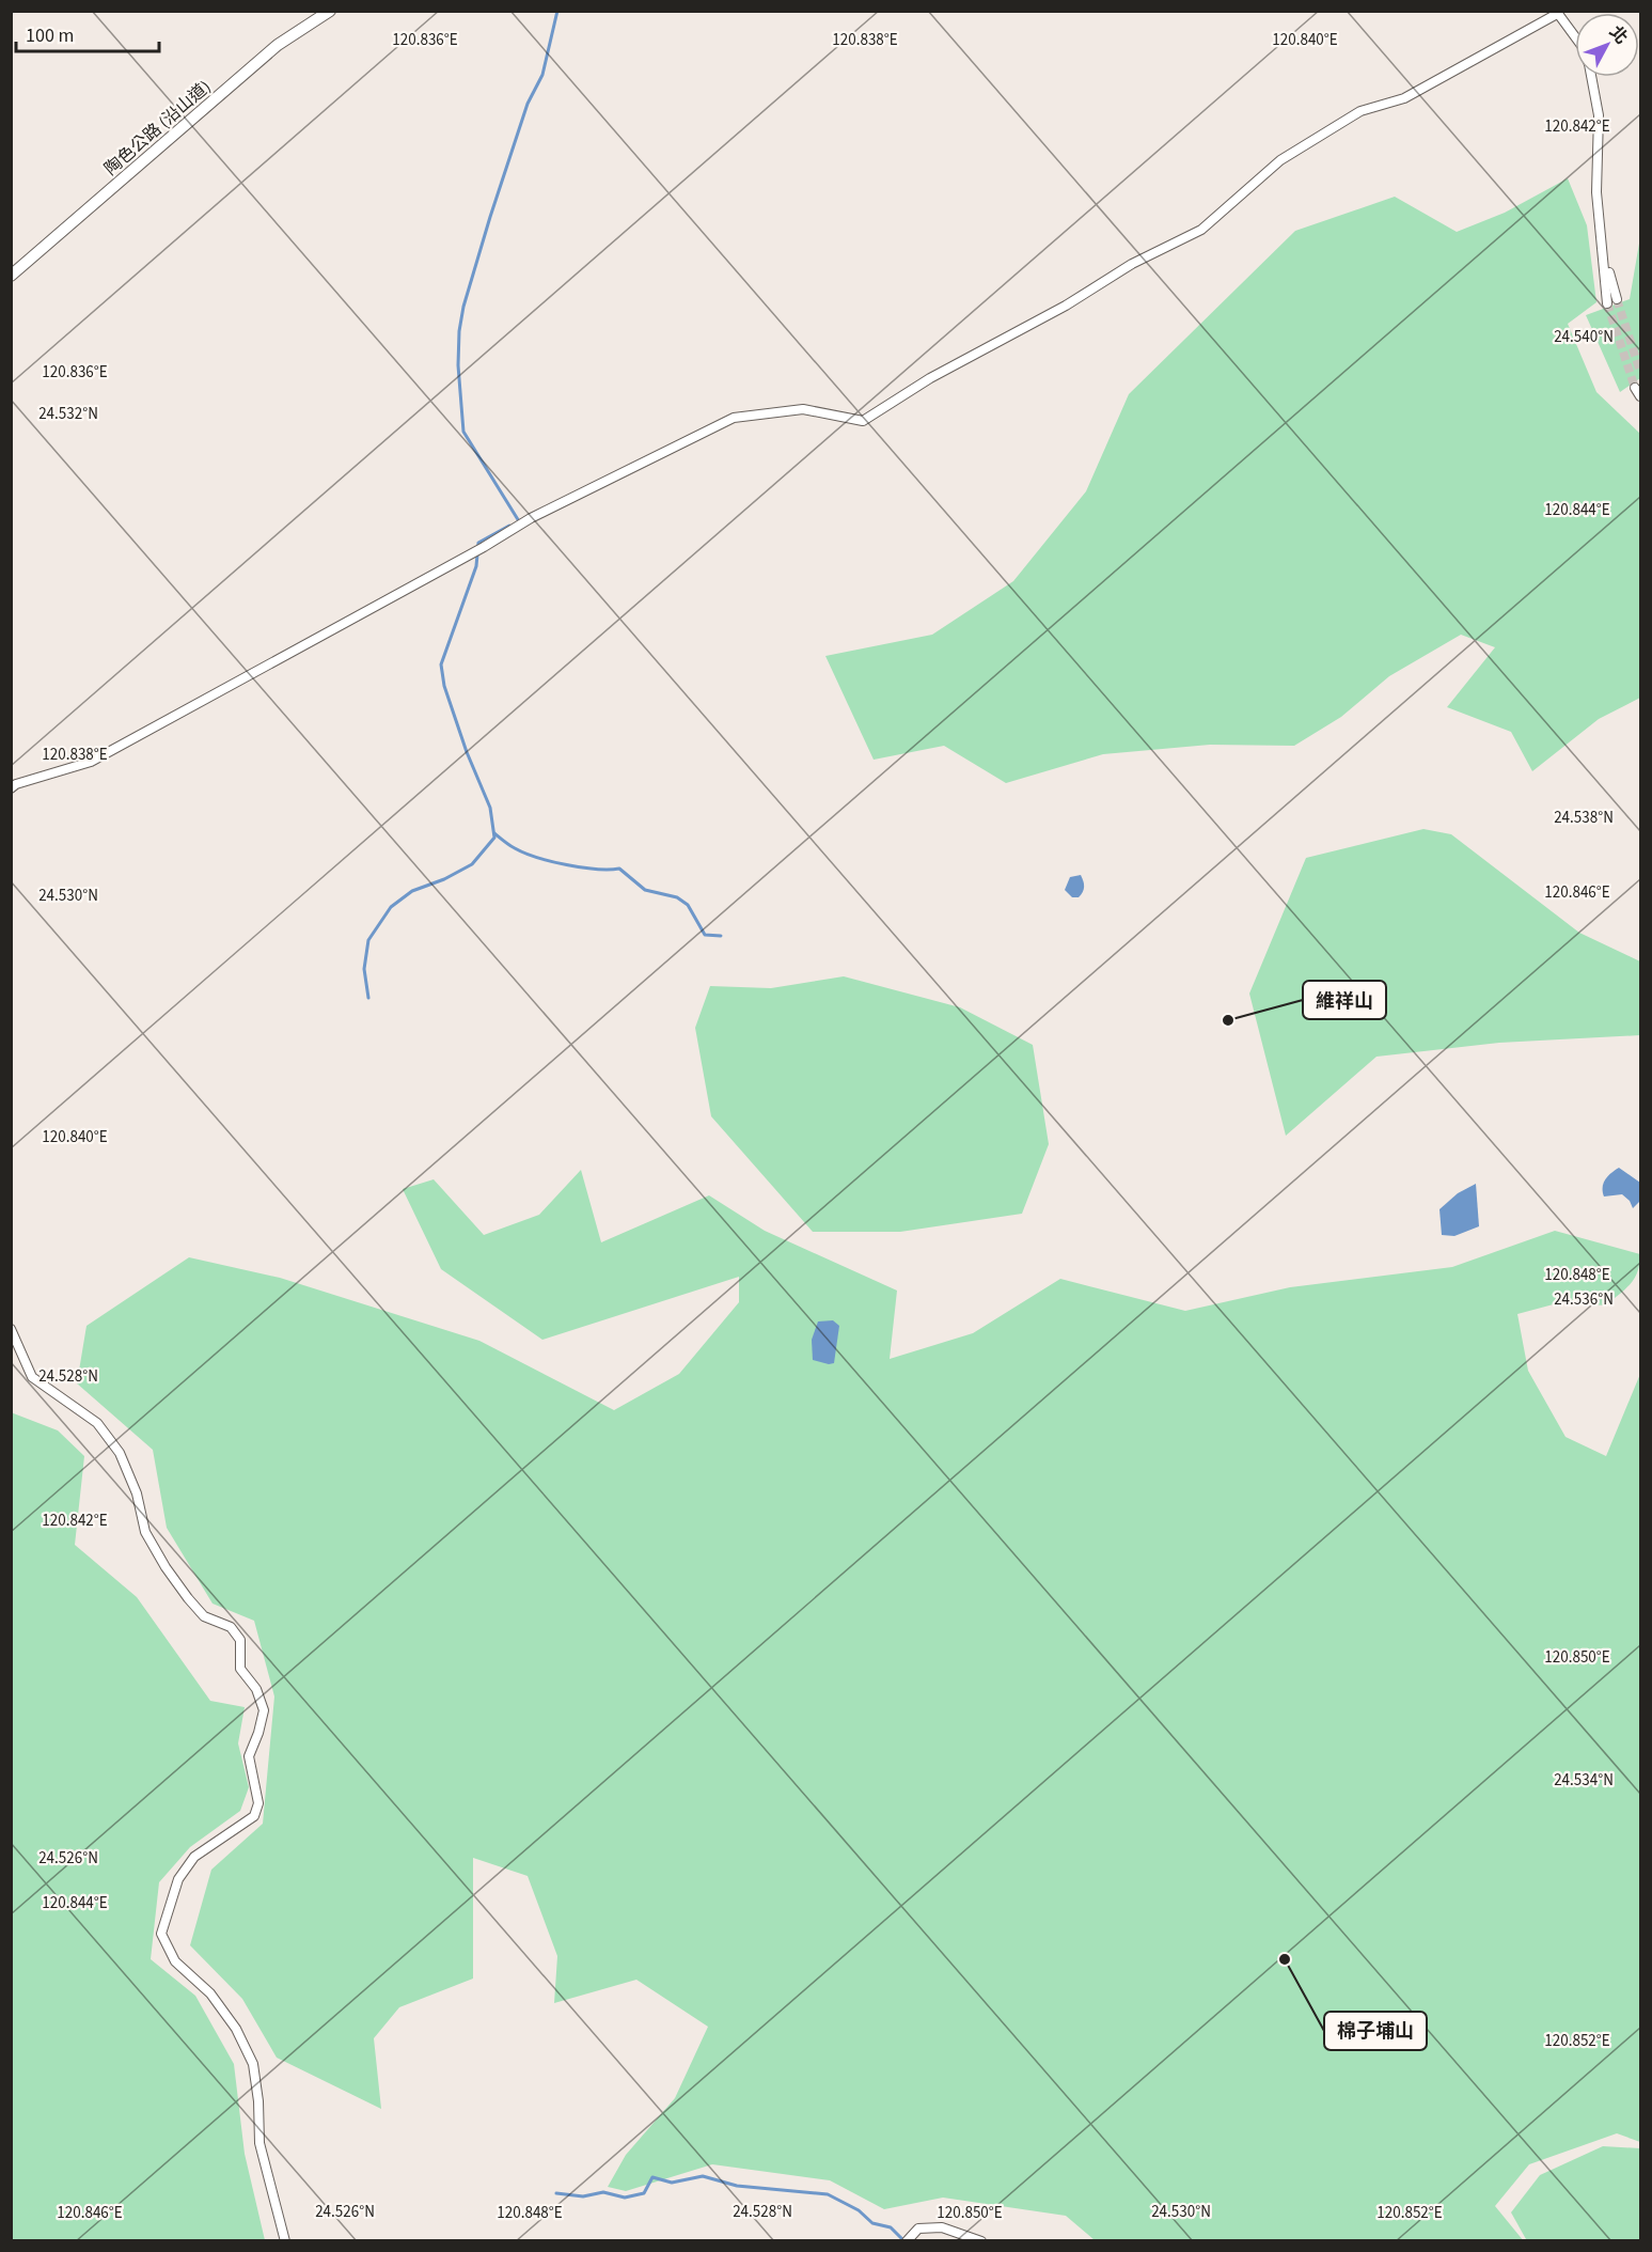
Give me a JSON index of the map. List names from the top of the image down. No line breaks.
{"streets":{"main road":["陶色公路 (沿山道)"]},"places":["維祥山","棉子埔山"],"scale_bar":"100 m","north":"top right","coordinates":["120.836°E","120.838°E","120.840°E","120.842°E","24.540°N","24.532°N","120.844°E","24.538°N","120.846°E","24.530°N","120.848°E","24.536°N","24.528°N","120.850°E","24.534°N","24.526°N","120.852°E"]}
